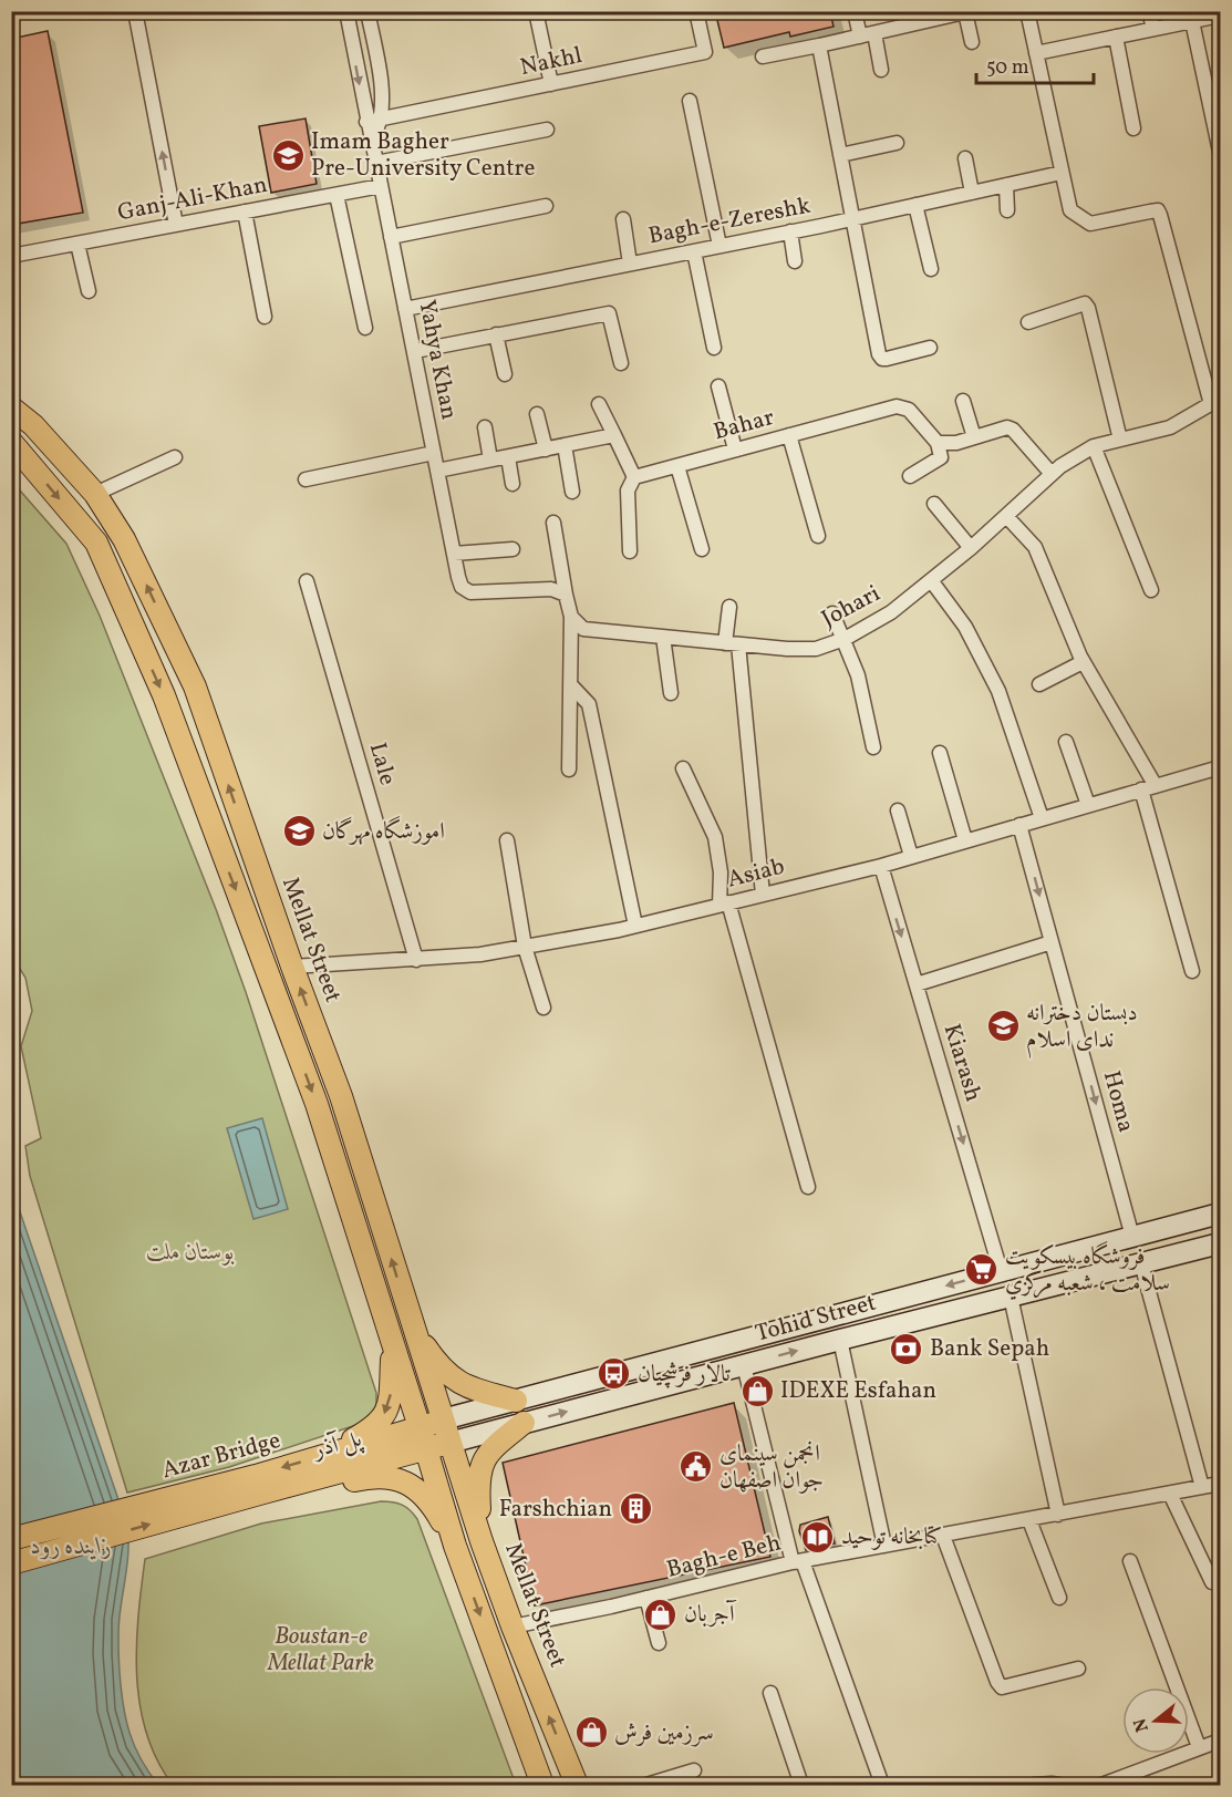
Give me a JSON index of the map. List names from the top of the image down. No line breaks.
{"streets":{"main road":["Mellat Street","Tohid Street","پل آذر","Azar Bridge"],"street":["Nakhl","Ganj-Ali-Khan","Bagh-e-Zereshk","Yahya Khan","Bahar","Johari","Lale","Asiab","Kiarash","Homa","Bagh-e Beh"]},"crossings":[["Nakhl","Yahya Khan"],["Ganj-Ali-Khan","Yahya Khan"],["Bagh-e-Zereshk","Yahya Khan"],["Lale","Asiab"],["Asiab","Mellat Street"],["Asiab","Kiarash"],["Asiab","Homa"],["Mellat Street","Tohid Street"],["Mellat Street","Azar Bridge"],["Mellat Street","Bagh-e Beh"],["Kiarash","Tohid Street"],["Homa","Tohid Street"],["Tohid Street","پل آذر"],["Tohid Street","Azar Bridge"],["پل آذر","Azar Bridge"]],"one_way":["Kiarash","Homa"],"water":["زاینده رود"],"parks":["بوستان ملت","Boustan-e Mellat Park"],"places":{"school or university":["Imam Bagher Pre-University Centre","اموزشگاه مهرگان","دبستان دخترانه ندای اسلام"],"supermarket":["فروشگاه بيسكويت سلامت ، شعبه مركزي"],"bank":["Bank Sepah"],"bus stop":["تالار فرشچیان"],"shop":["IDEXE Esfahan","آجربان","سرزمین فرش"],"public building":["انجمن سینمای جوان اصفهان"],"building":["Farshchian"],"library":["کتابخانه توحید"]},"scale_bar":"50 m","north":"left"}
